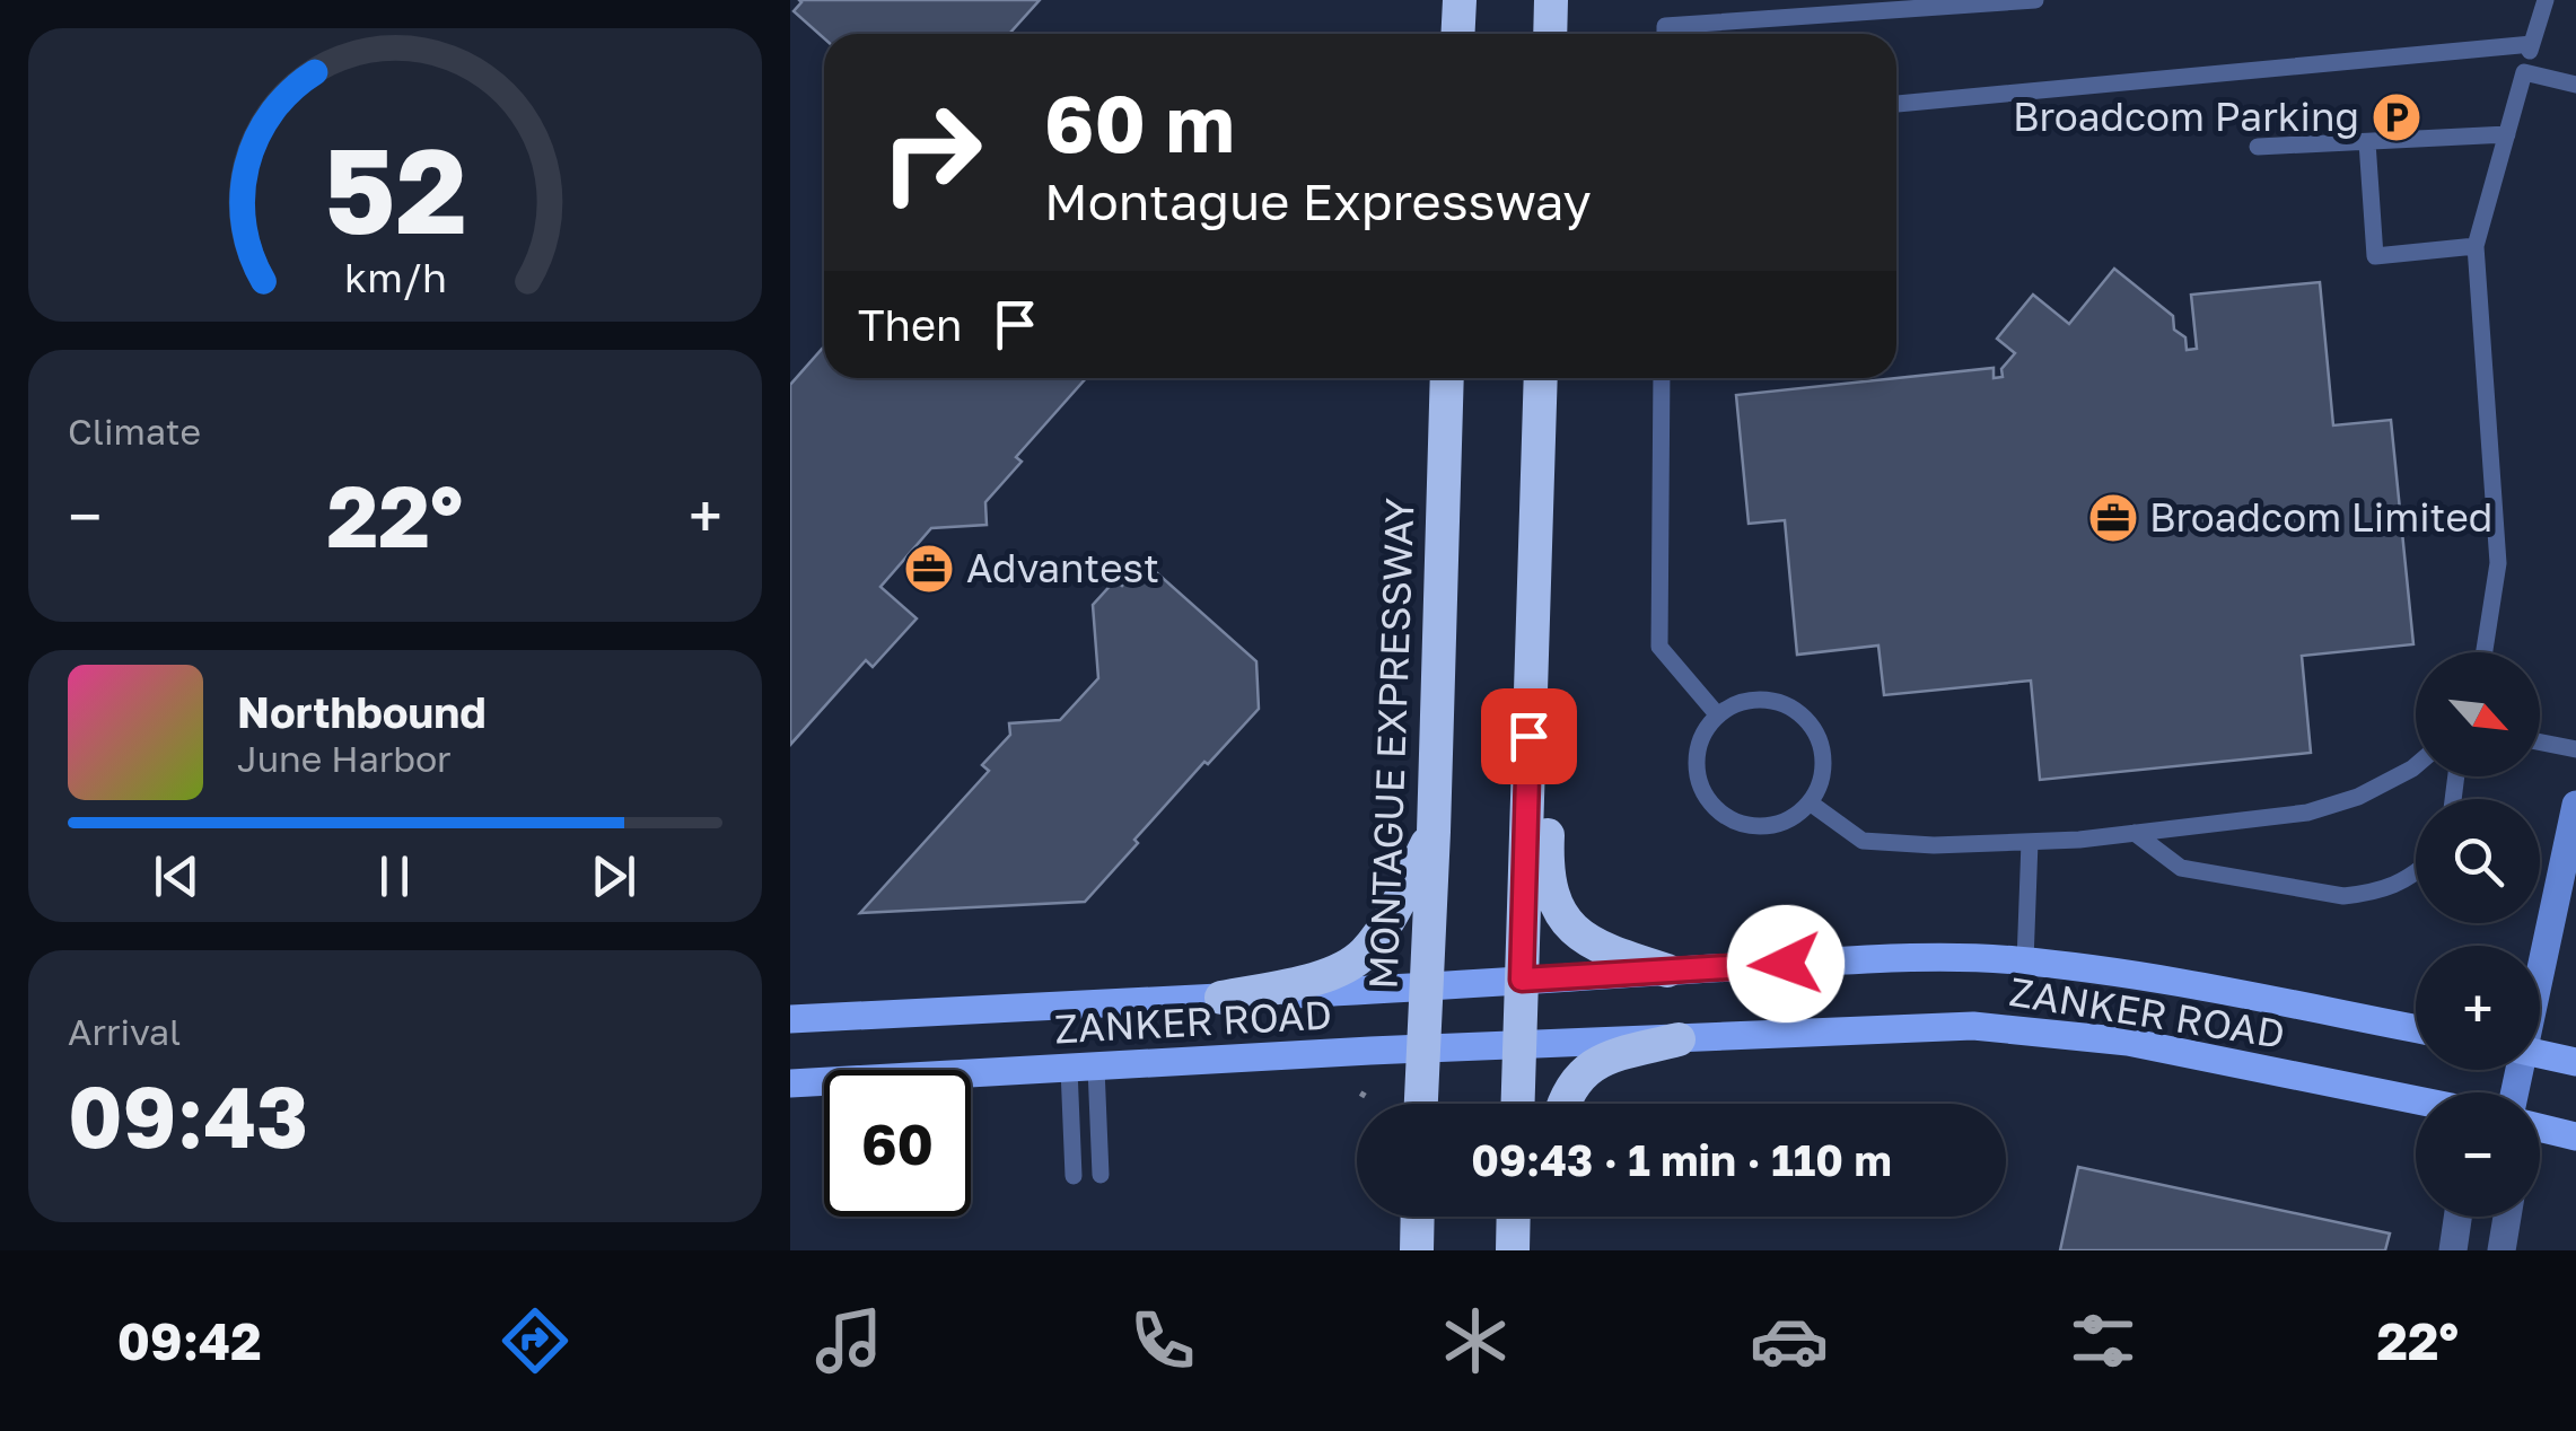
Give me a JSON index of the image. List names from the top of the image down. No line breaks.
{"streets":{"highway":["MONTAGUE EXPRESSWAY"],"main road":["ZANKER ROAD"]},"crossings":[["MONTAGUE EXPRESSWAY","ZANKER ROAD"]],"places":{"parking":["Broadcom Parking"],"office":["Broadcom Limited","Advantest"]},"north":"bottom right","page":{"turn":["60 m","Montague Expressway"],"then":"Then","tile":["Climate",["Arrival","09:43"]],"heat":["−","22°","+"],"map_buttons":["+","−"],"song":["Northbound","June Harbor"],"limit":"60","trip":"09:43 · 1 min · 110 m","tabs":["09:42","22°"],"gauge":["52","km/h"]}}
